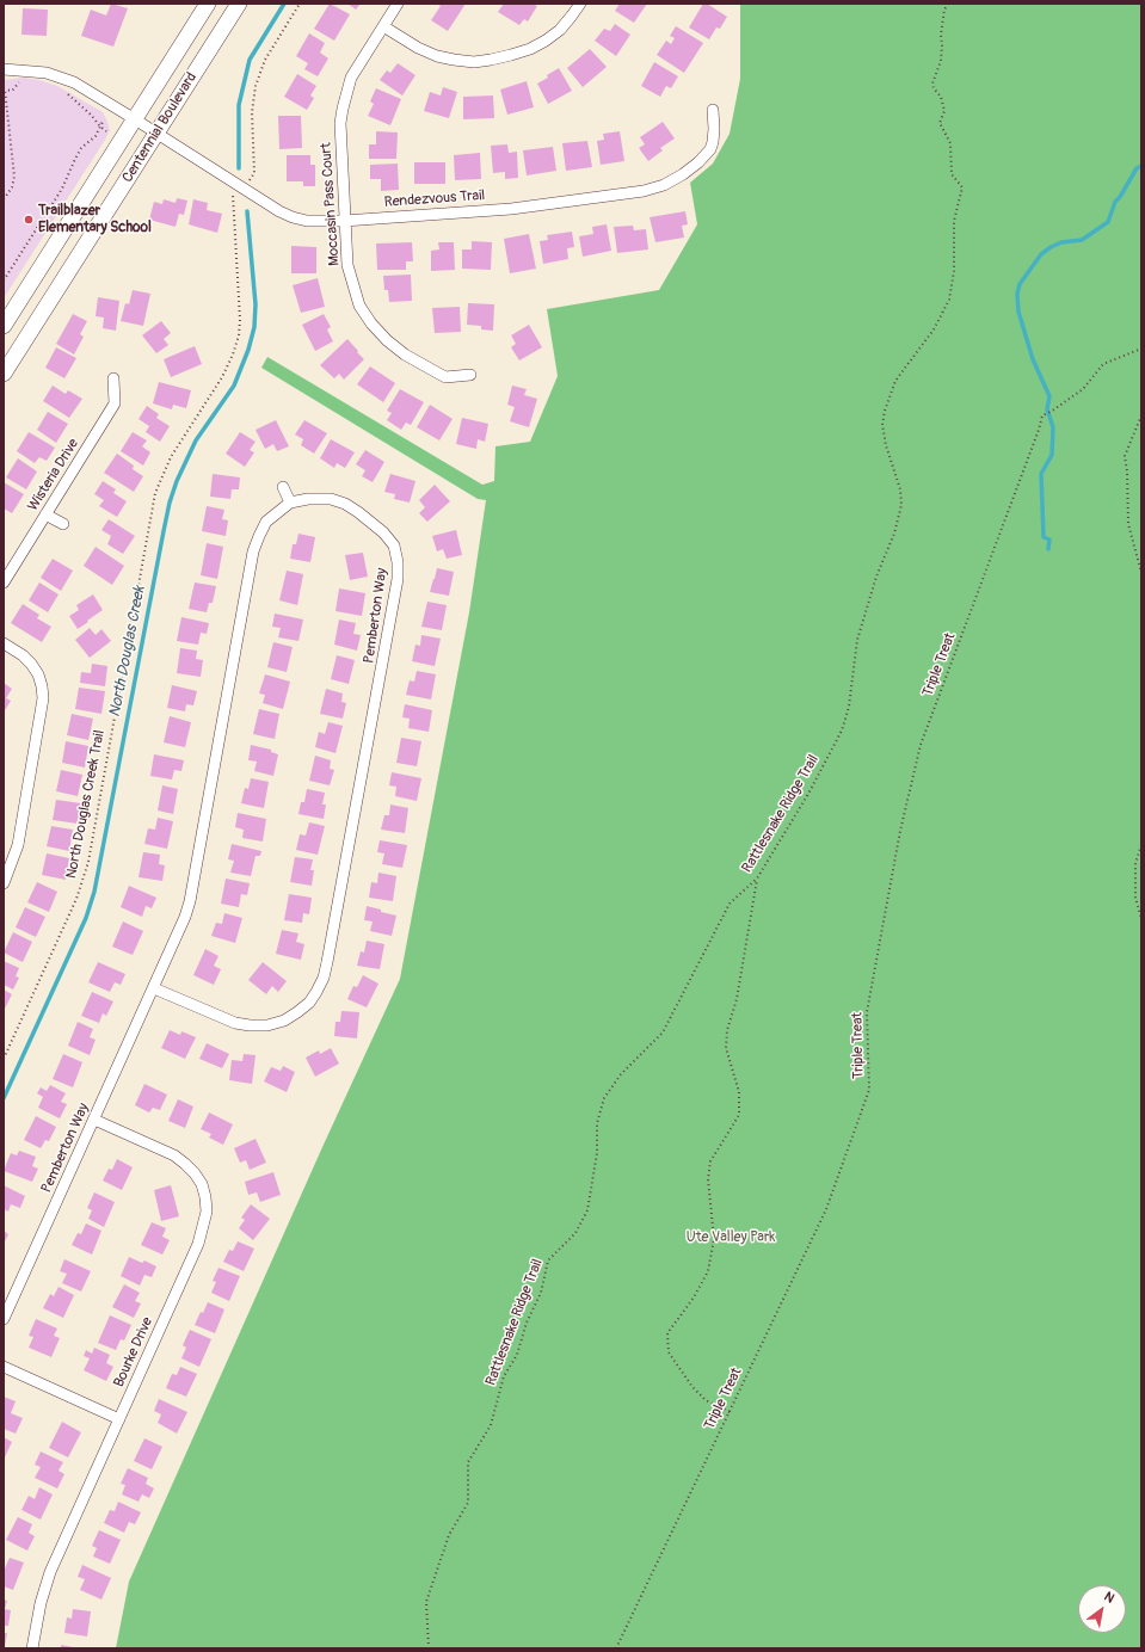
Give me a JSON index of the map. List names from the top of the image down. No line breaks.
{"streets":{"main road":["Centennial Boulevard"],"street":["Rendezvous Trail","Moccasin Pass Court","Wisteria Drive","Pemberton Way","Bourke Drive"],"path":["Triple Treat","North Douglas Creek Trail","Rattlesnake Ridge Trail"]},"crossings":[["Centennial Boulevard","Rendezvous Trail"],["Rendezvous Trail","Moccasin Pass Court"],["Pemberton Way","Bourke Drive"]],"water":["North Douglas Creek"],"parks":["Ute Valley Park"],"places":["Trailblazer Elementary School"],"north":"top right"}
